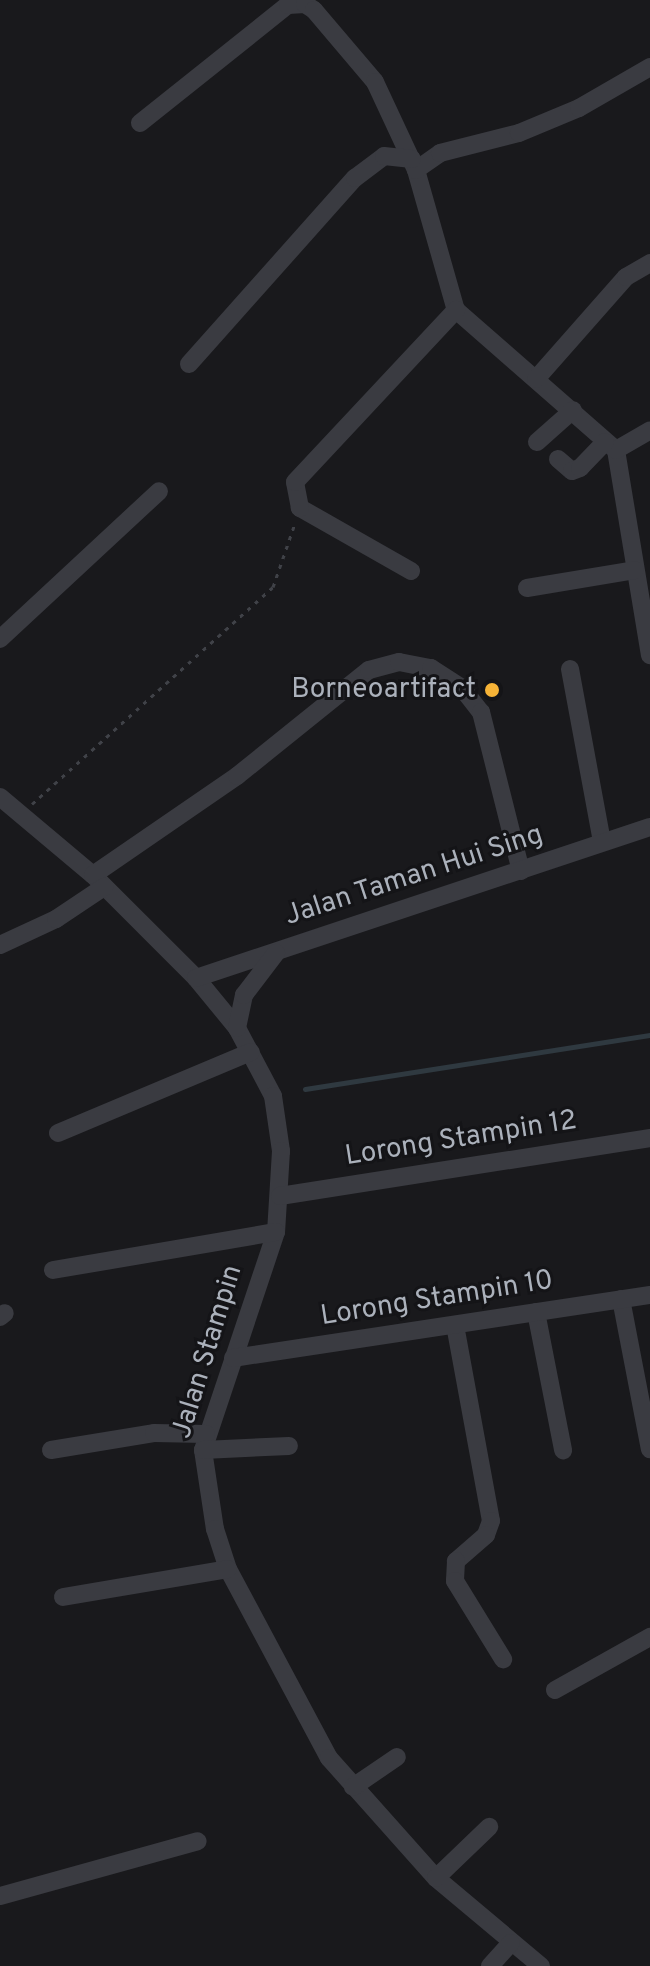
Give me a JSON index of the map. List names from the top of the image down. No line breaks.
{"streets":{"street":["Jalan Taman Hui Sing","Lorong Stampin 12","Lorong Stampin 10","Jalan Stampin"]},"crossings":[["Jalan Taman Hui Sing","Jalan Stampin"],["Lorong Stampin 12","Jalan Stampin"],["Lorong Stampin 10","Jalan Stampin"]],"places":["Borneoartifact"]}
